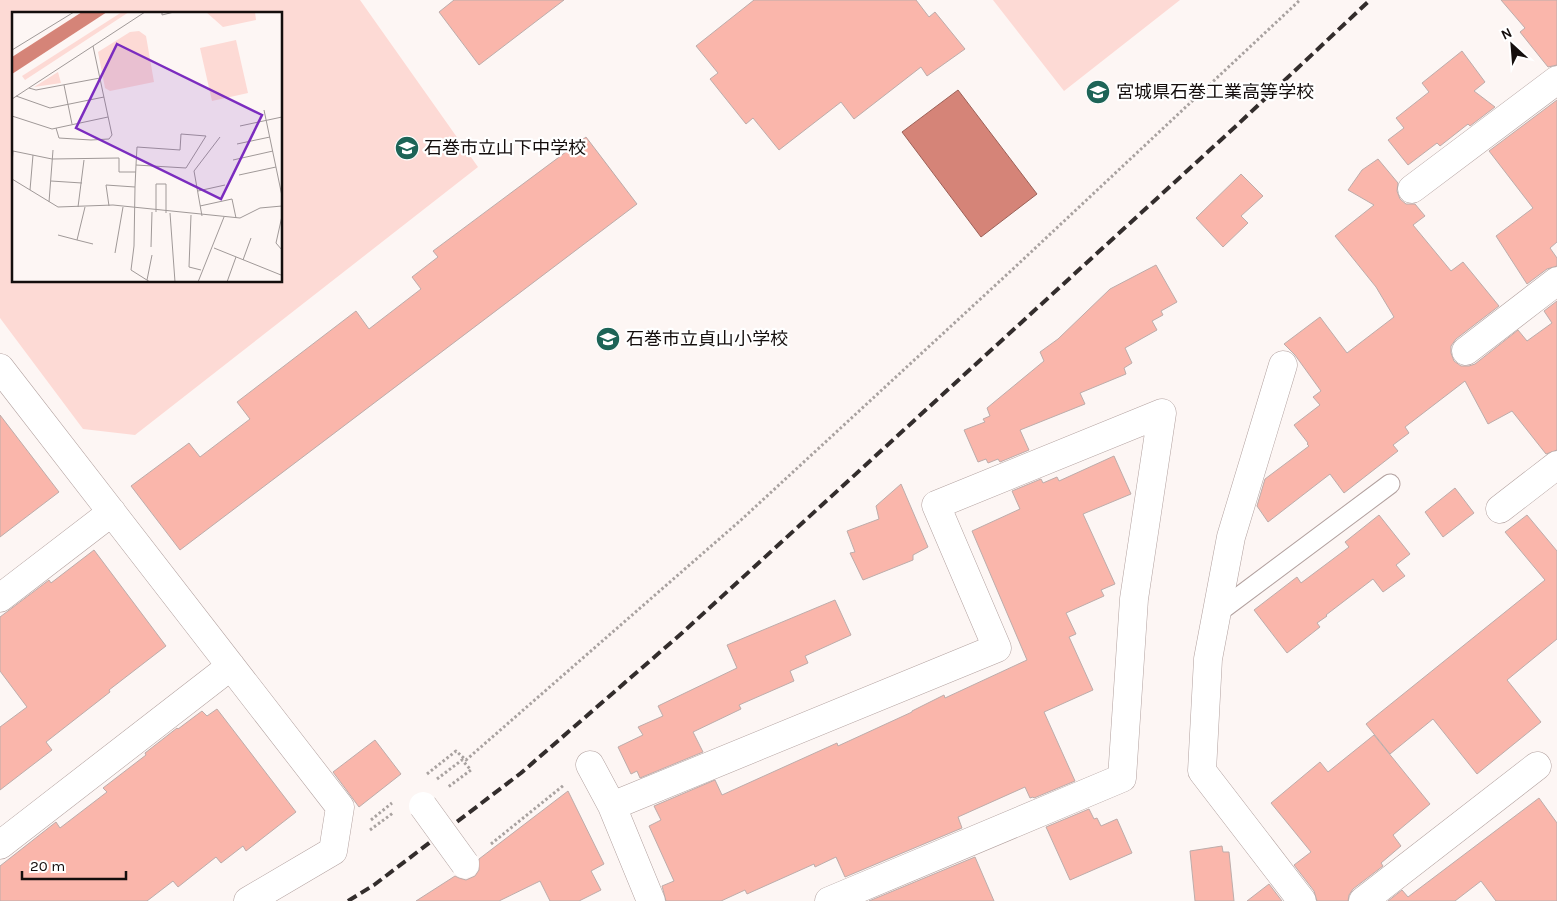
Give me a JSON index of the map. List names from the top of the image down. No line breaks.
{"places":{"school or university":["宮城県石巻工業高等学校","石巻市立山下中学校","石巻市立貞山小学校"]},"scale_bar":"20 m","north":"top left"}
